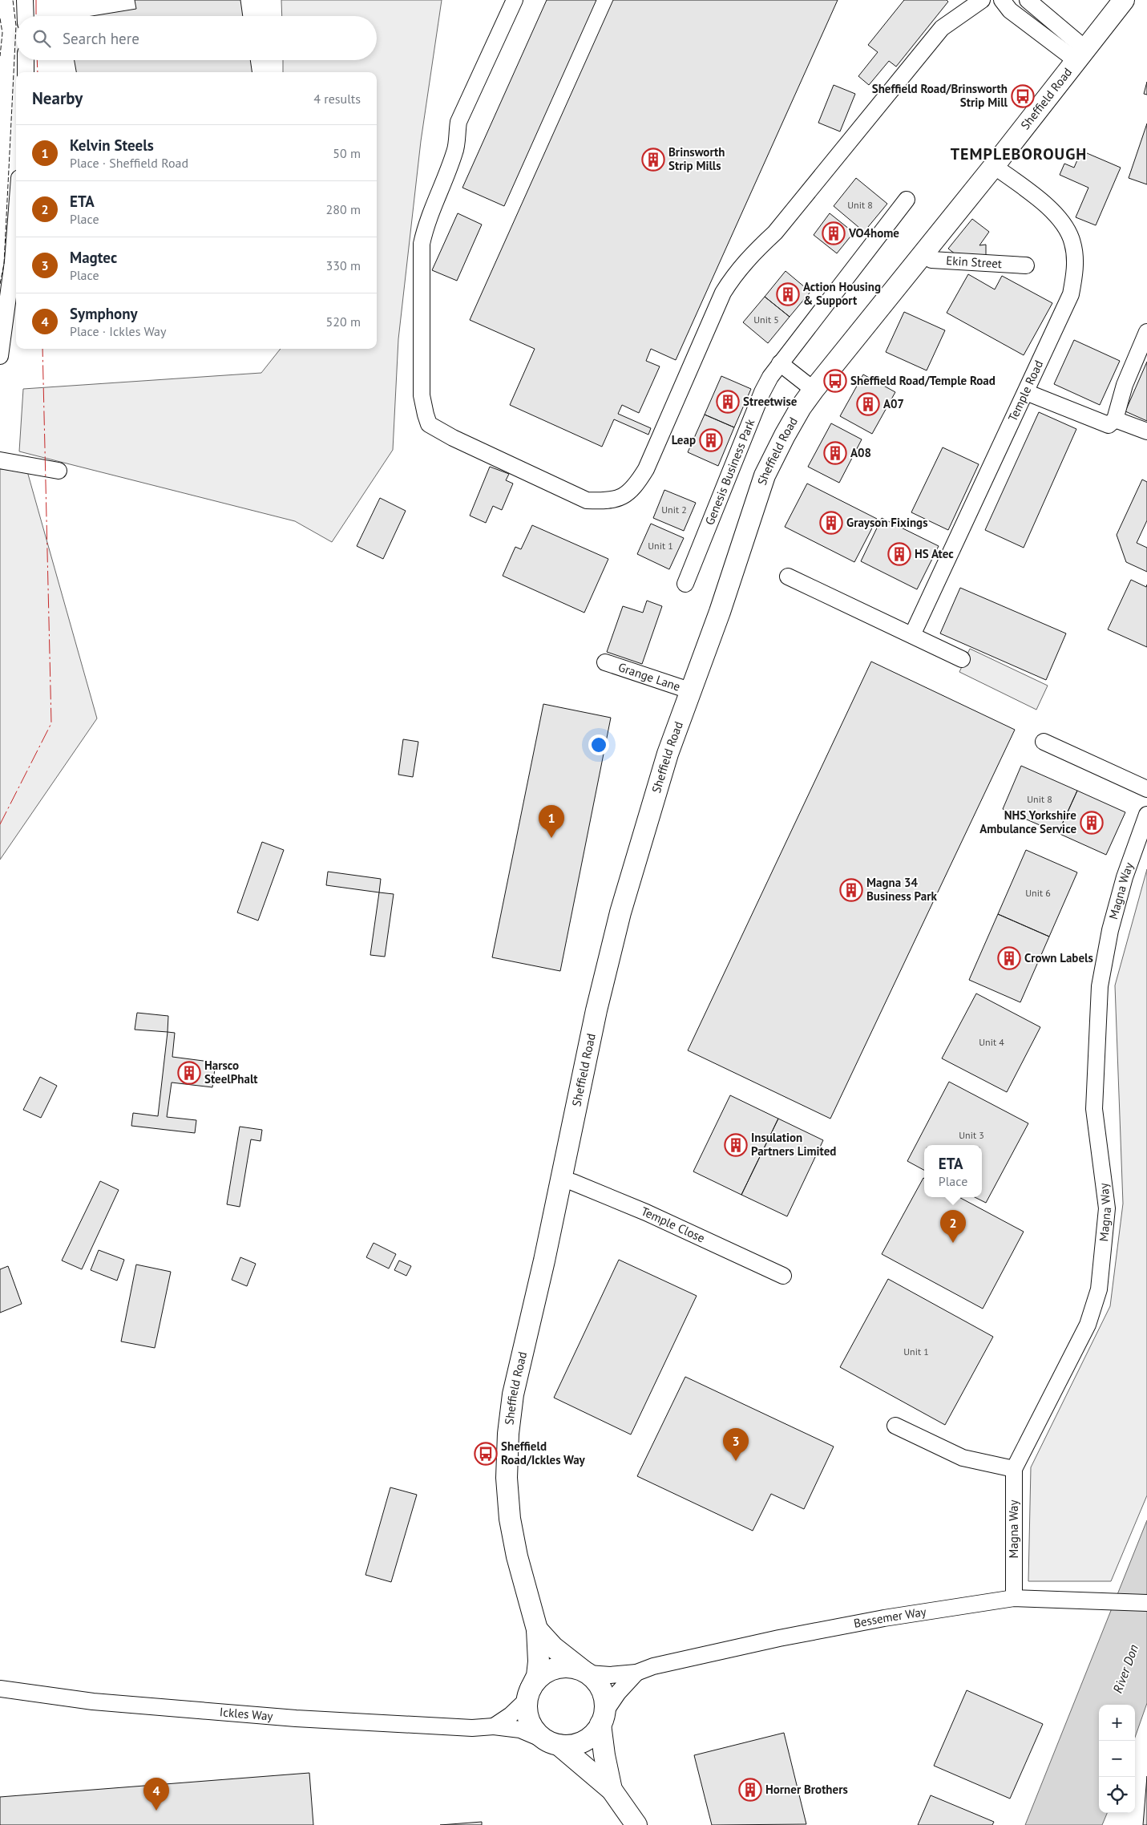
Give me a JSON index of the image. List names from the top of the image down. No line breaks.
{"streets":{"main road":["Sheffield Road"],"street":["Ekin Street","Temple Road","Genesis Business Park","Grange Lane","Magna Way","Temple Close","Bessemer Way","Ickles Way"]},"crossings":[["Sheffield Road","Ekin Street"],["Sheffield Road","Temple Road"],["Sheffield Road","Grange Lane"],["Sheffield Road","Temple Close"],["Sheffield Road","Bessemer Way"],["Sheffield Road","Ickles Way"],["Magna Way","Bessemer Way"],["Bessemer Way","Ickles Way"]],"districts":["TEMPLEBOROUGH"],"water":["River Don"],"places":{"bus stop":["Sheffield Road/Brinsworth Strip Mill","Sheffield Road/Temple Road","Sheffield Road/Ickles Way"],"building":["Brinsworth Strip Mills","VO4home","Action Housing & Support","Streetwise","A07","Leap","A08","Grayson Fixings","HS Atec","NHS Yorkshire Ambulance Service","Magna 34 Business Park","Crown Labels","Harsco SteelPhalt","Insulation Partners Limited","Horner Brothers"]},"house_numbers":["Unit 8","Unit 5","Unit 2","Unit 1","Unit 8","Unit 6","Unit 4","Unit 3","Unit 1"],"page":{"search":"Search here","heading":["Nearby","4 results"],"list":[{"mark":"1","name":"Kelvin Steels","note":"Place · Sheffield Road","value":"50 m"},{"mark":"2","name":"ETA","note":"Place","value":"280 m"},{"mark":"3","name":"Magtec","note":"Place","value":"330 m"},{"mark":"4","name":"Symphony","note":"Place · Ickles Way","value":"520 m"}],"pins":["1","2","3","4"],"popup":["ETA","Place"],"map_buttons":["+","−"]}}
